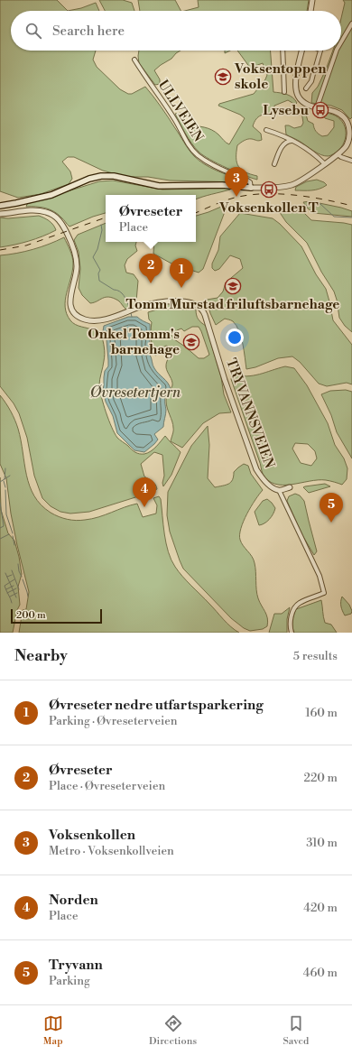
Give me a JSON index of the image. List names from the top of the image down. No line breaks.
{"streets":{"street":["ULLVEIEN","TRYVANNSVEIEN"]},"water":["Øvresetertjern"],"places":{"school or university":["Voksentoppen skole","Tomm Murstad friluftsbarnehage","Onkel Tomm's barnehage"],"bus stop":["Lysebu","Voksenkollen T"]},"scale_bar":"200 m","page":{"search":"Search here","pins":["3","2","1","4","5"],"popup":["Øvreseter","Place"],"scale":"200 m","heading":["Nearby","5 results"],"list":[{"mark":"1","name":"Øvreseter nedre utfartsparkering","note":"Parking · Øvreseterveien","value":"160 m"},{"mark":"2","name":"Øvreseter","note":"Place · Øvreseterveien","value":"220 m"},{"mark":"3","name":"Voksenkollen","note":"Metro · Voksenkollveien","value":"310 m"},{"mark":"4","name":"Norden","note":"Place","value":"420 m"},{"mark":"5","name":"Tryvann","note":"Parking","value":"460 m"}],"nav":["Map","Directions","Saved"]}}
